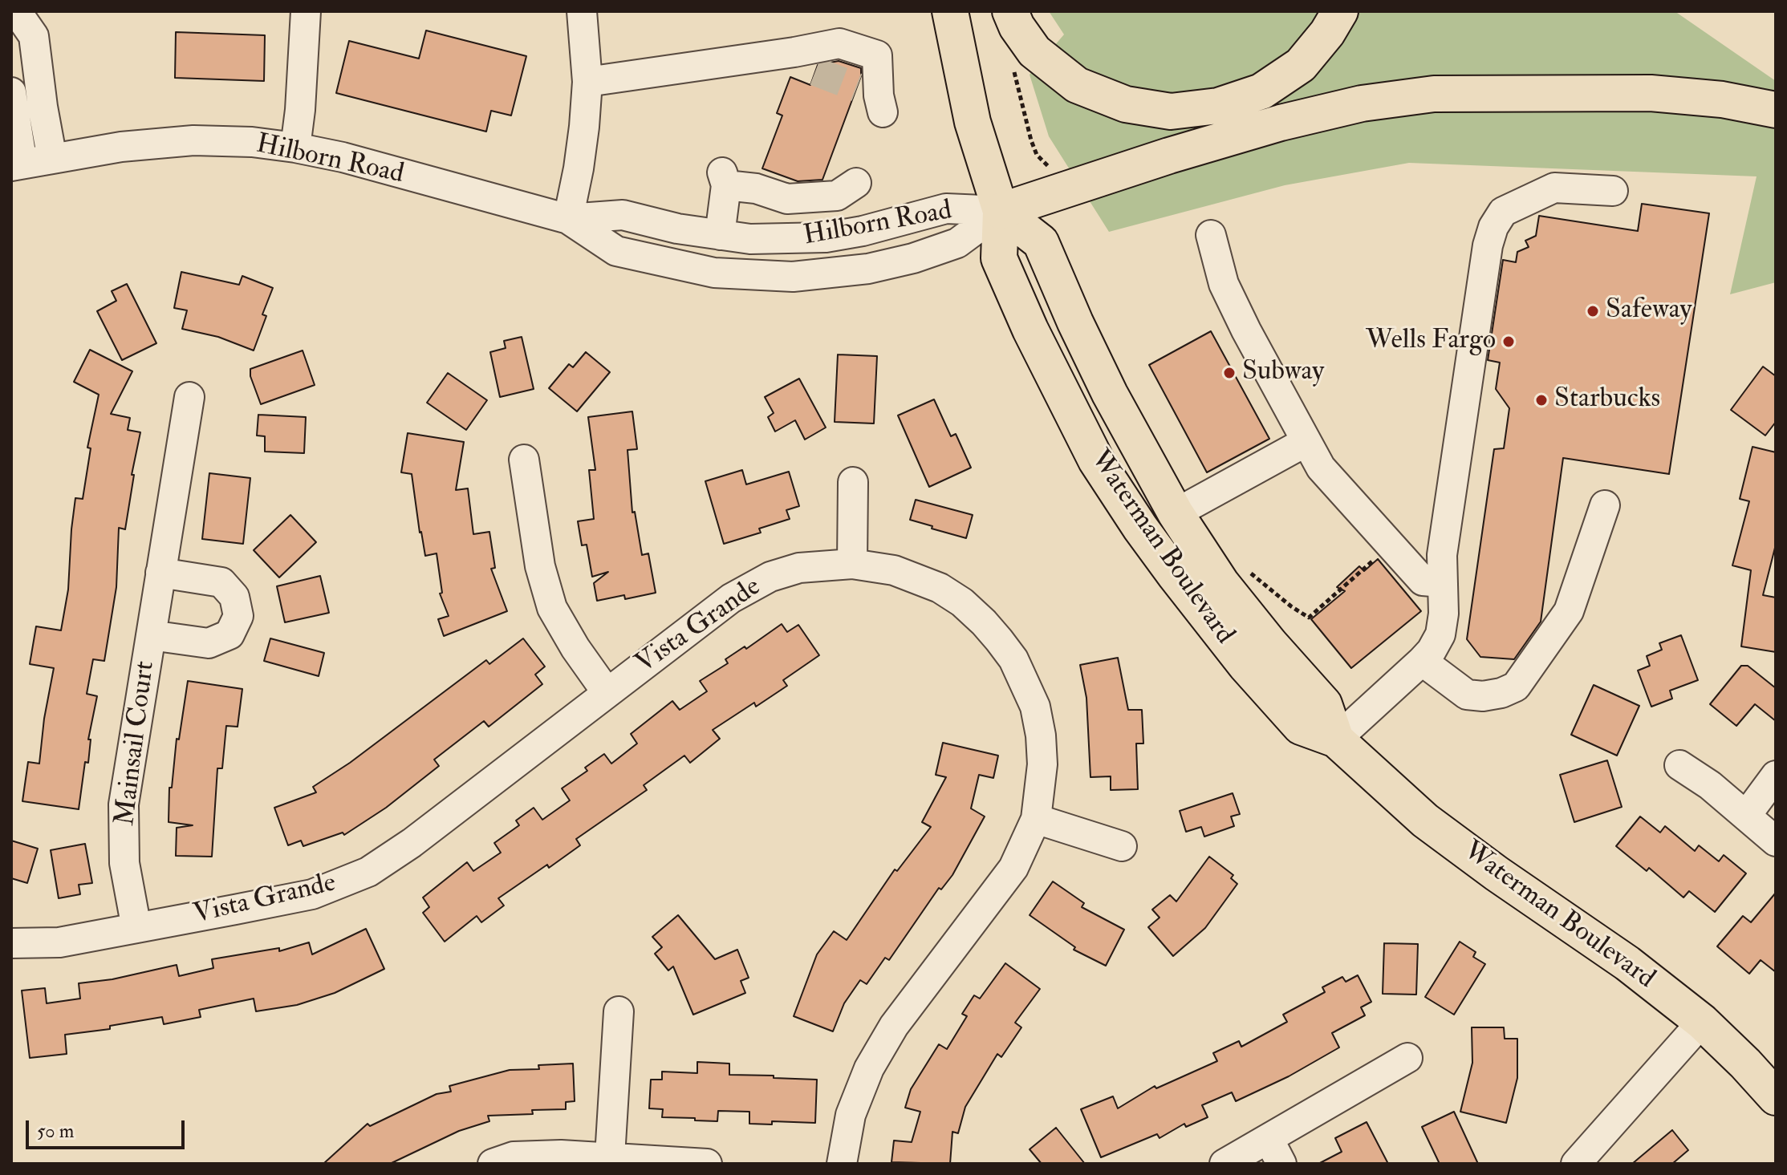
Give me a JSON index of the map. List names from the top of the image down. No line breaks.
{"streets":{"main road":["Waterman Boulevard"],"street":["Hilborn Road","Vista Grande","Mainsail Court"]},"crossings":[["Hilborn Road","Waterman Boulevard"],["Vista Grande","Mainsail Court"]],"places":["Safeway","Wells Fargo","Subway","Starbucks"],"scale_bar":"50 m"}
